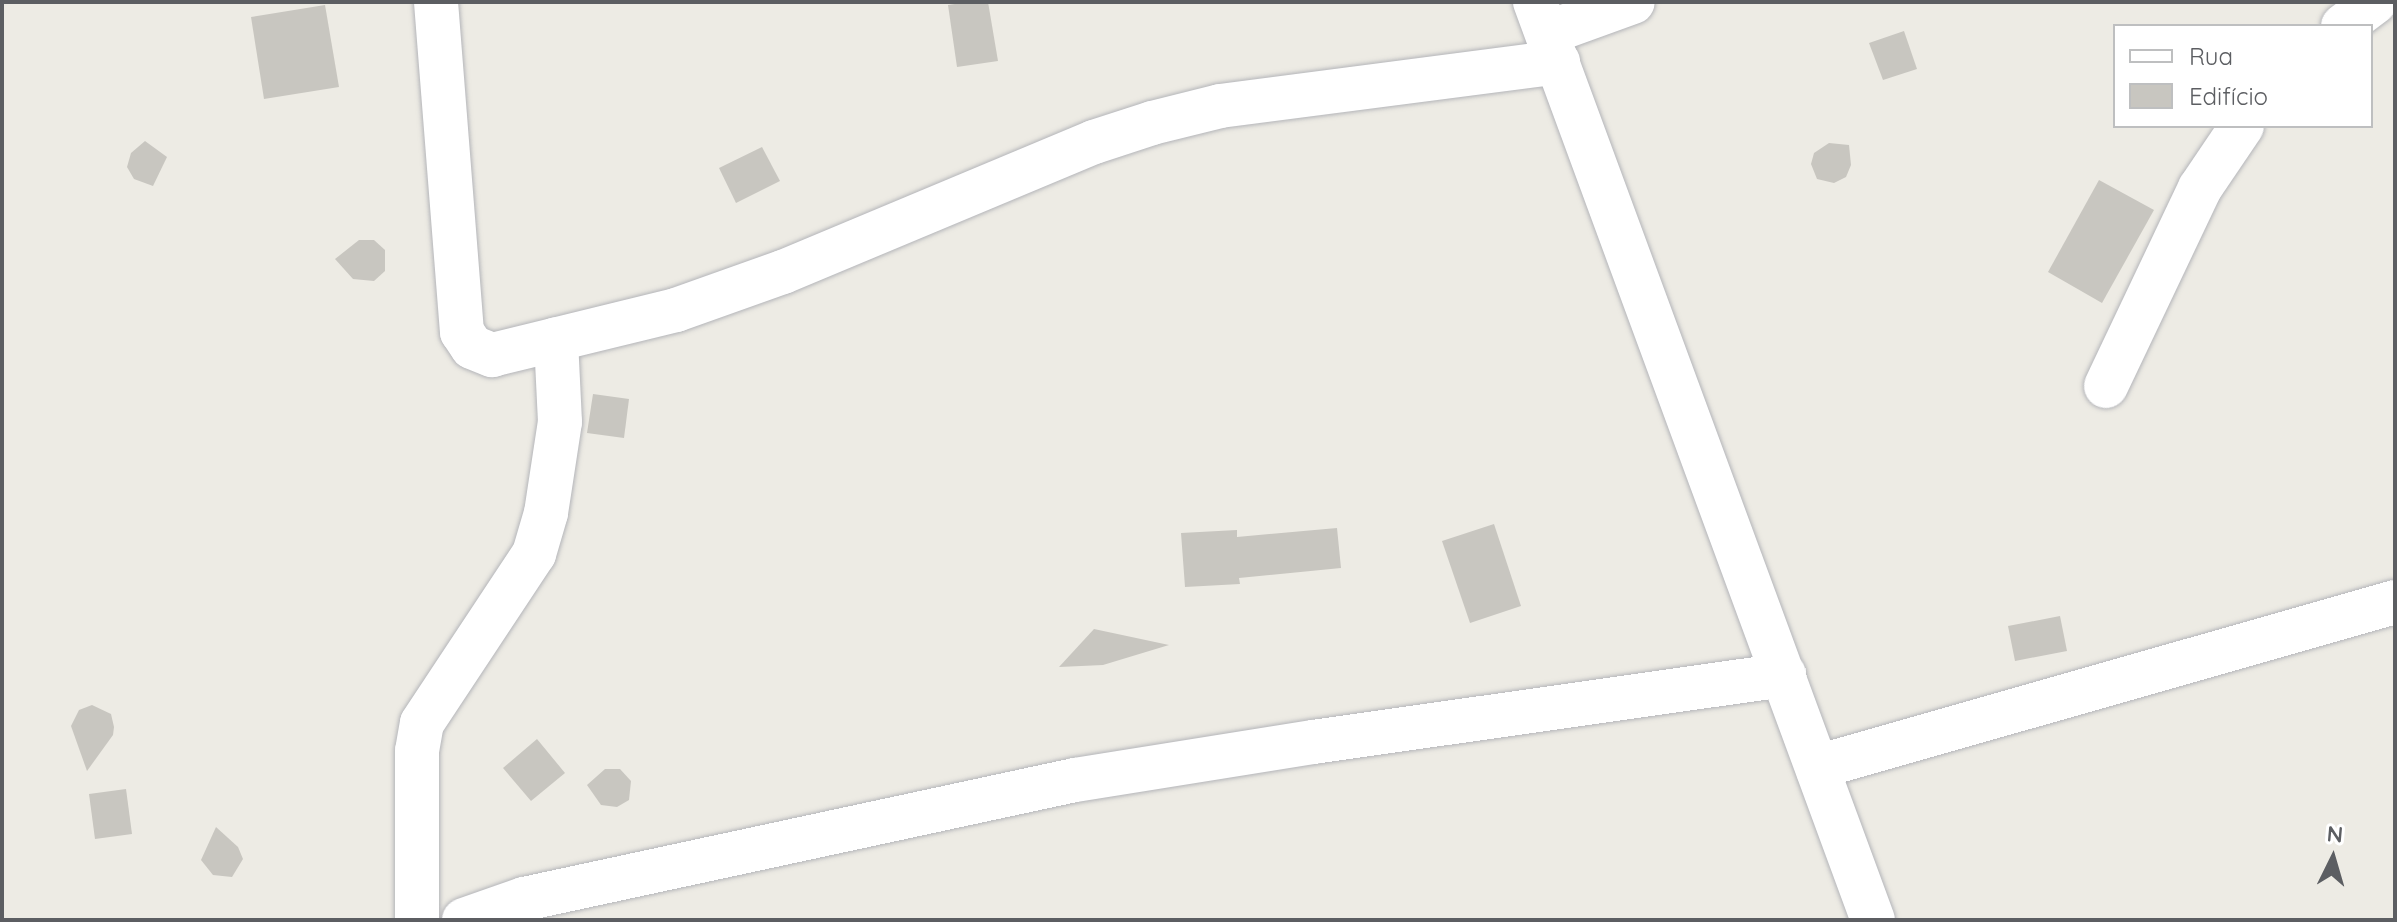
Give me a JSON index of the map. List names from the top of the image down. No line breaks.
{"legend":["Rua","Edifício"],"north":"top"}
